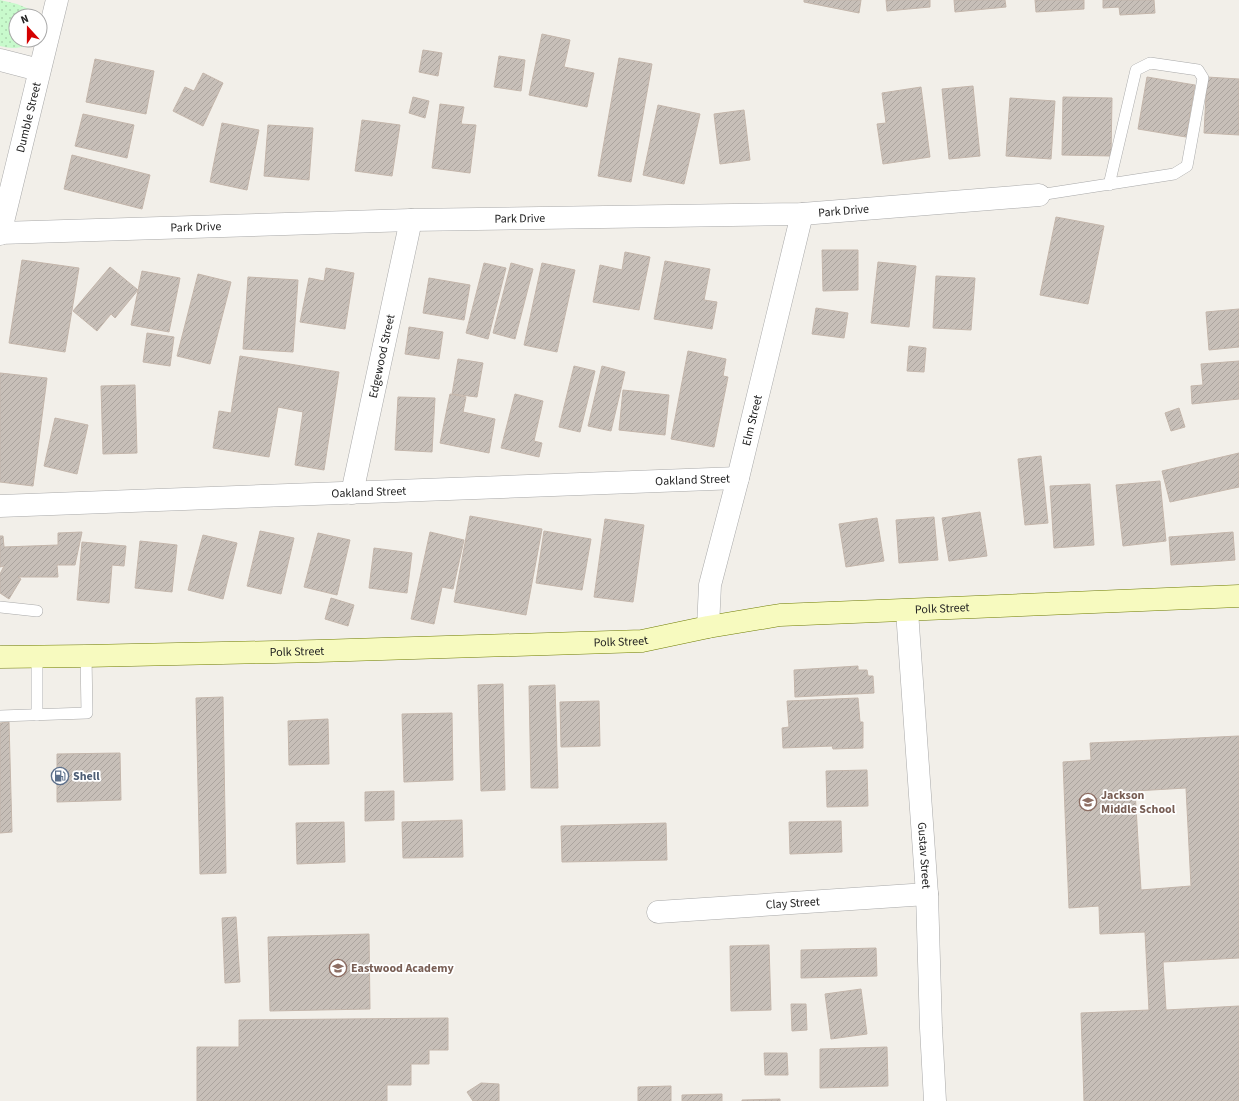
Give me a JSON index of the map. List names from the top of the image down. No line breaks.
{"streets":{"main road":["Polk Street"],"street":["Dumble Street","Park Drive","Edgewood Street","Elm Street","Oakland Street","Gustav Street","Clay Street"]},"crossings":[["Dumble Street","Park Drive"],["Park Drive","Edgewood Street"],["Park Drive","Elm Street"],["Edgewood Street","Oakland Street"],["Elm Street","Oakland Street"],["Elm Street","Polk Street"],["Polk Street","Gustav Street"],["Gustav Street","Clay Street"]],"places":{"fuel station":["Shell"],"school or university":["Jackson Middle School","Eastwood Academy"]},"north":"top"}
